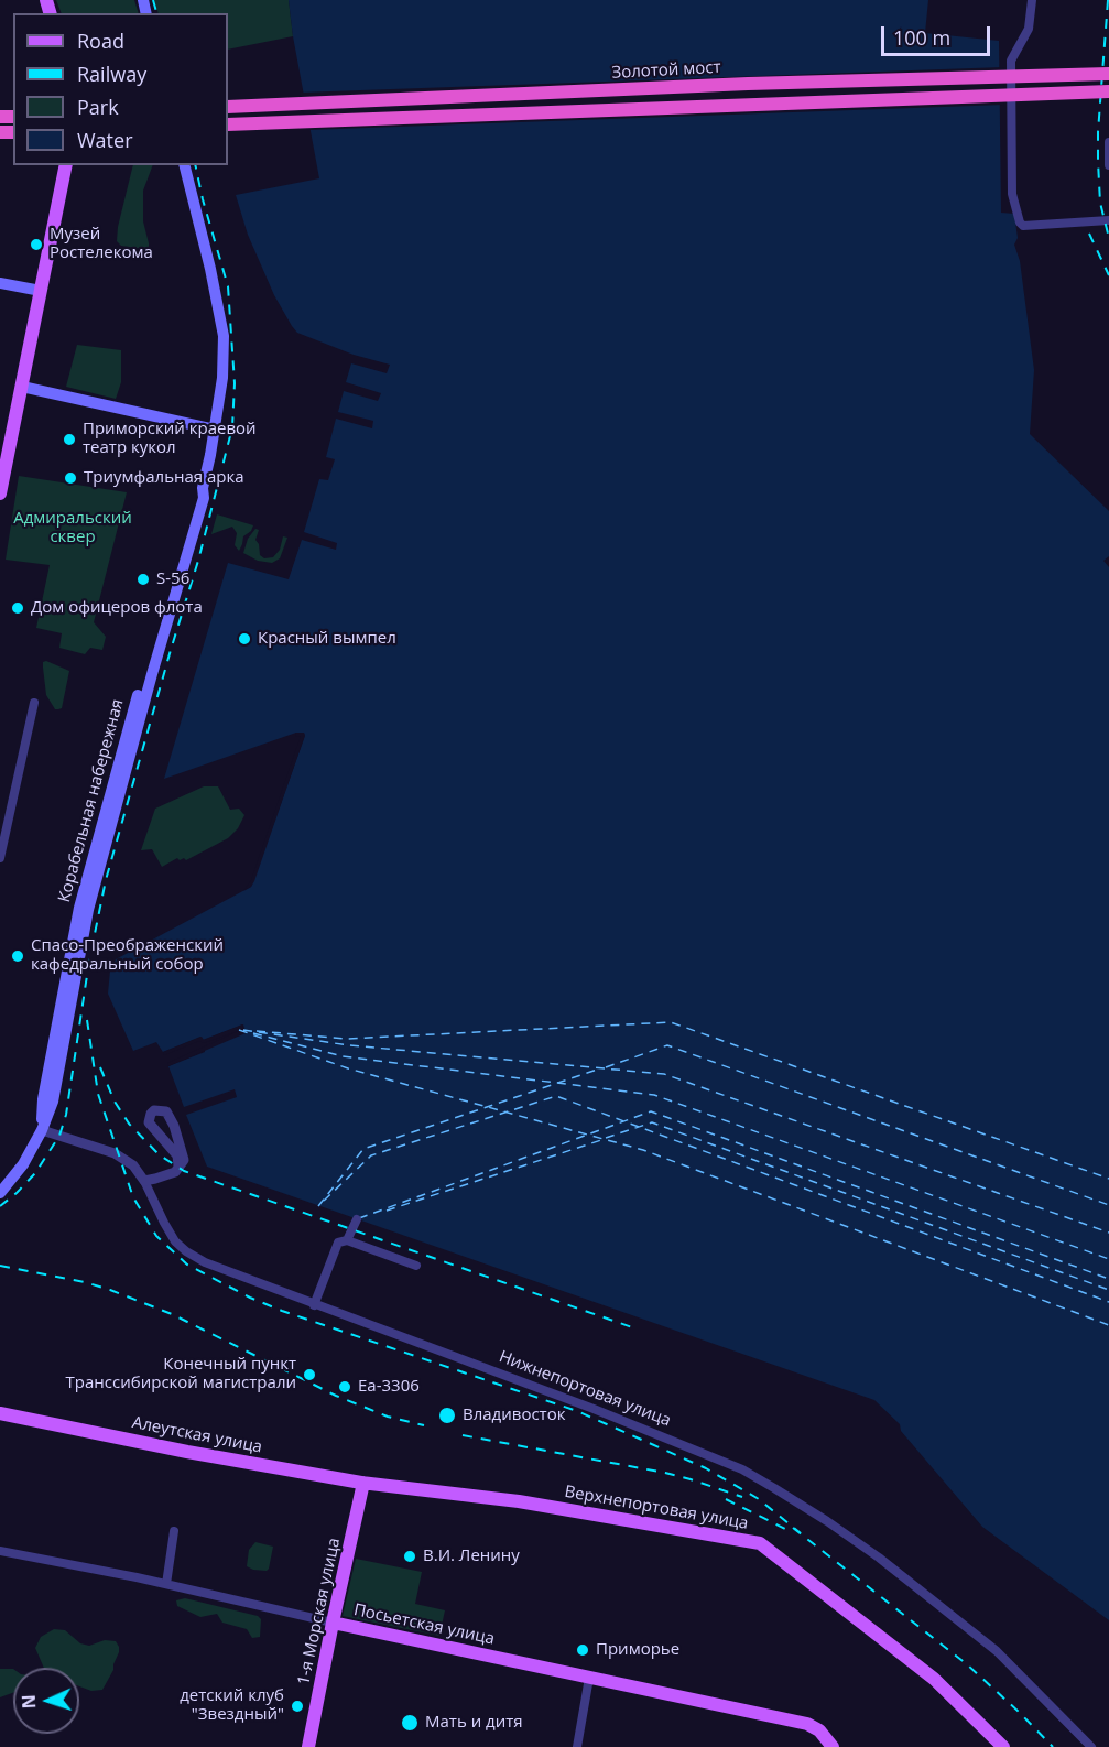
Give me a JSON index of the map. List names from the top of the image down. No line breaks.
{"streets":{"highway":["Золотой мост"],"main road":["Корабельная набережная","Алеутская улица","Верхнепортовая улица","1-я Морская улица","Посьетская улица"],"street":["Нижнепортовая улица"]},"crossings":[["Корабельная набережная","Нижнепортовая улица"],["Алеутская улица","Верхнепортовая улица"],["Алеутская улица","1-я Морская улица"],["1-я Морская улица","Посьетская улица"]],"parks":["Адмиральский сквер"],"places":["Музей Ростелекома","Приморский краевой театр кукол","Триумфальная арка","S-56","Дом офицеров флота","Красный вымпел","Спасо-Преображенский кафедральный собор","Конечный пункт Транссибирской магистрали","Еа-3306","Владивосток","В.И. Ленину","Приморье","детский клуб \"Звездный\"","Мать и дитя"],"legend":["Road","Railway","Park","Water"],"scale_bar":"100 m","north":"left"}
